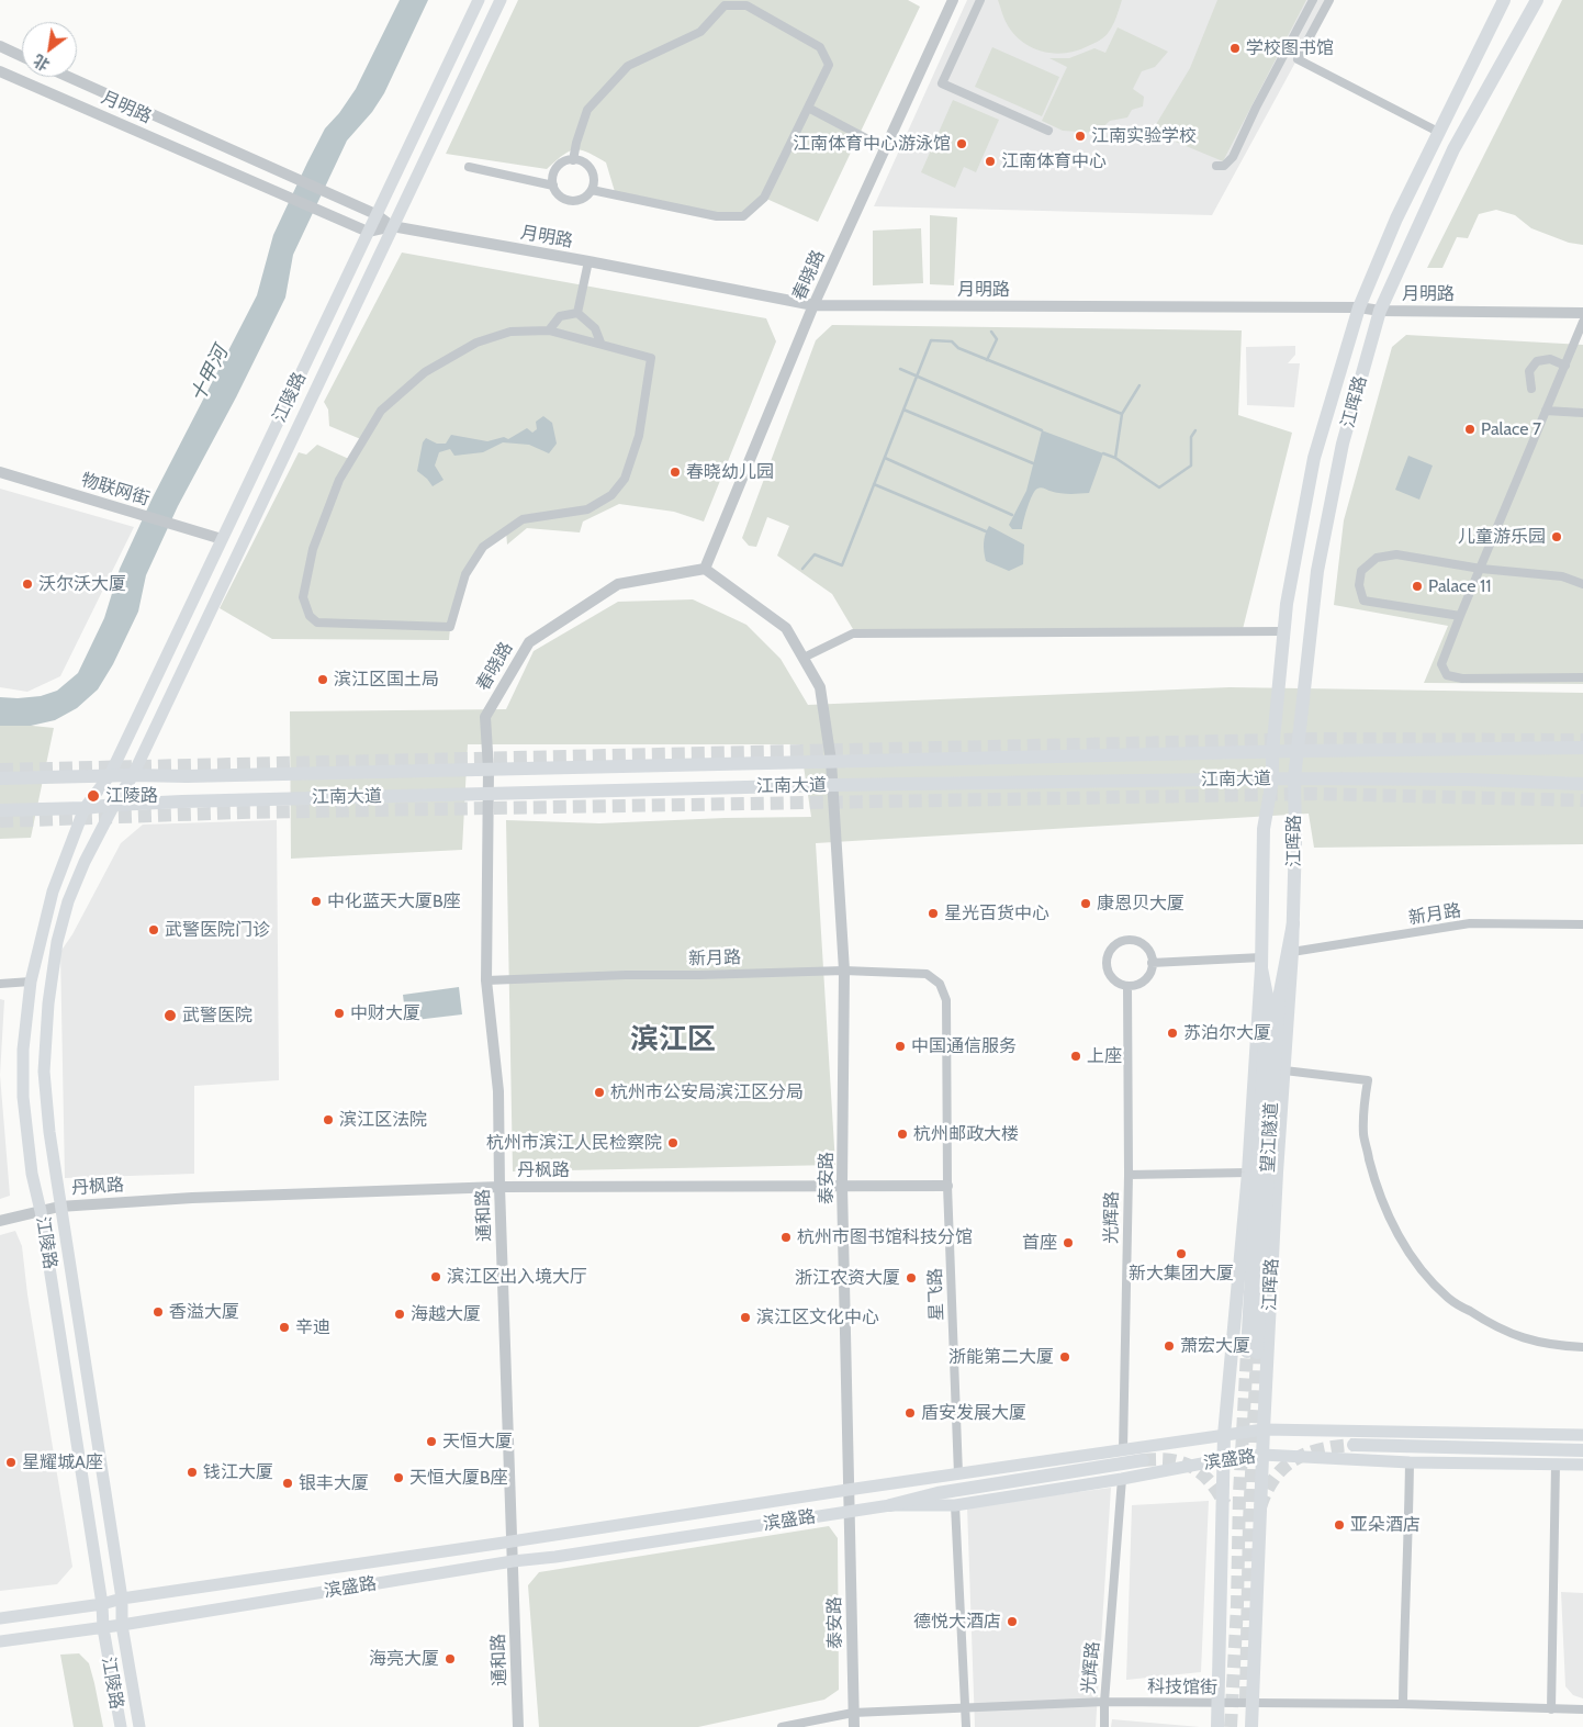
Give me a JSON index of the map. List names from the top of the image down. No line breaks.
{"streets":{"main road":["江陵路","江晖路","江南大道","望江隧道","滨盛路"],"street":["月明路","春晓路","物联网街","新月路","丹枫路","泰安路","通和路","光辉路","星飞路","科技馆街"]},"crossings":[["月明路","春晓路"],["月明路","江陵路"],["月明路","江晖路"],["春晓路","江南大道"],["春晓路","通和路"],["江陵路","物联网街"],["江陵路","江南大道"],["江陵路","丹枫路"],["江陵路","滨盛路"],["江晖路","江南大道"],["江晖路","新月路"],["江晖路","望江隧道"],["江晖路","滨盛路"],["江晖路","科技馆街"],["江南大道","泰安路"],["江南大道","通和路"],["新月路","泰安路"],["新月路","通和路"],["新月路","星飞路"],["丹枫路","泰安路"],["丹枫路","通和路"],["丹枫路","星飞路"],["泰安路","滨盛路"],["泰安路","科技馆街"],["通和路","滨盛路"],["光辉路","滨盛路"],["光辉路","科技馆街"],["星飞路","滨盛路"]],"districts":["滨江区"],"water":["十甲河"],"places":["学校图书馆","江南实验学校","江南体育中心游泳馆","江南体育中心","Palace 7","春晓幼儿园","儿童游乐园","沃尔沃大厦","Palace 11","滨江区国土局","江陵路","中化蓝天大厦B座","康恩贝大厦","星光百货中心","武警医院门诊","中财大厦","武警医院","苏泊尔大厦","中国通信服务","上座","杭州市公安局滨江区分局","滨江区法院","杭州邮政大楼","杭州市滨江人民检察院","杭州市图书馆科技分馆","首座","新大集团大厦","滨江区出入境大厅","浙江农资大厦","香溢大厦","海越大厦","滨江区文化中心","辛迪","萧宏大厦","浙能第二大厦","盾安发展大厦","天恒大厦","星耀城A座","钱江大厦","天恒大厦B座","银丰大厦","亚朵酒店","德悦大酒店","海亮大厦"],"north":"bottom left"}
